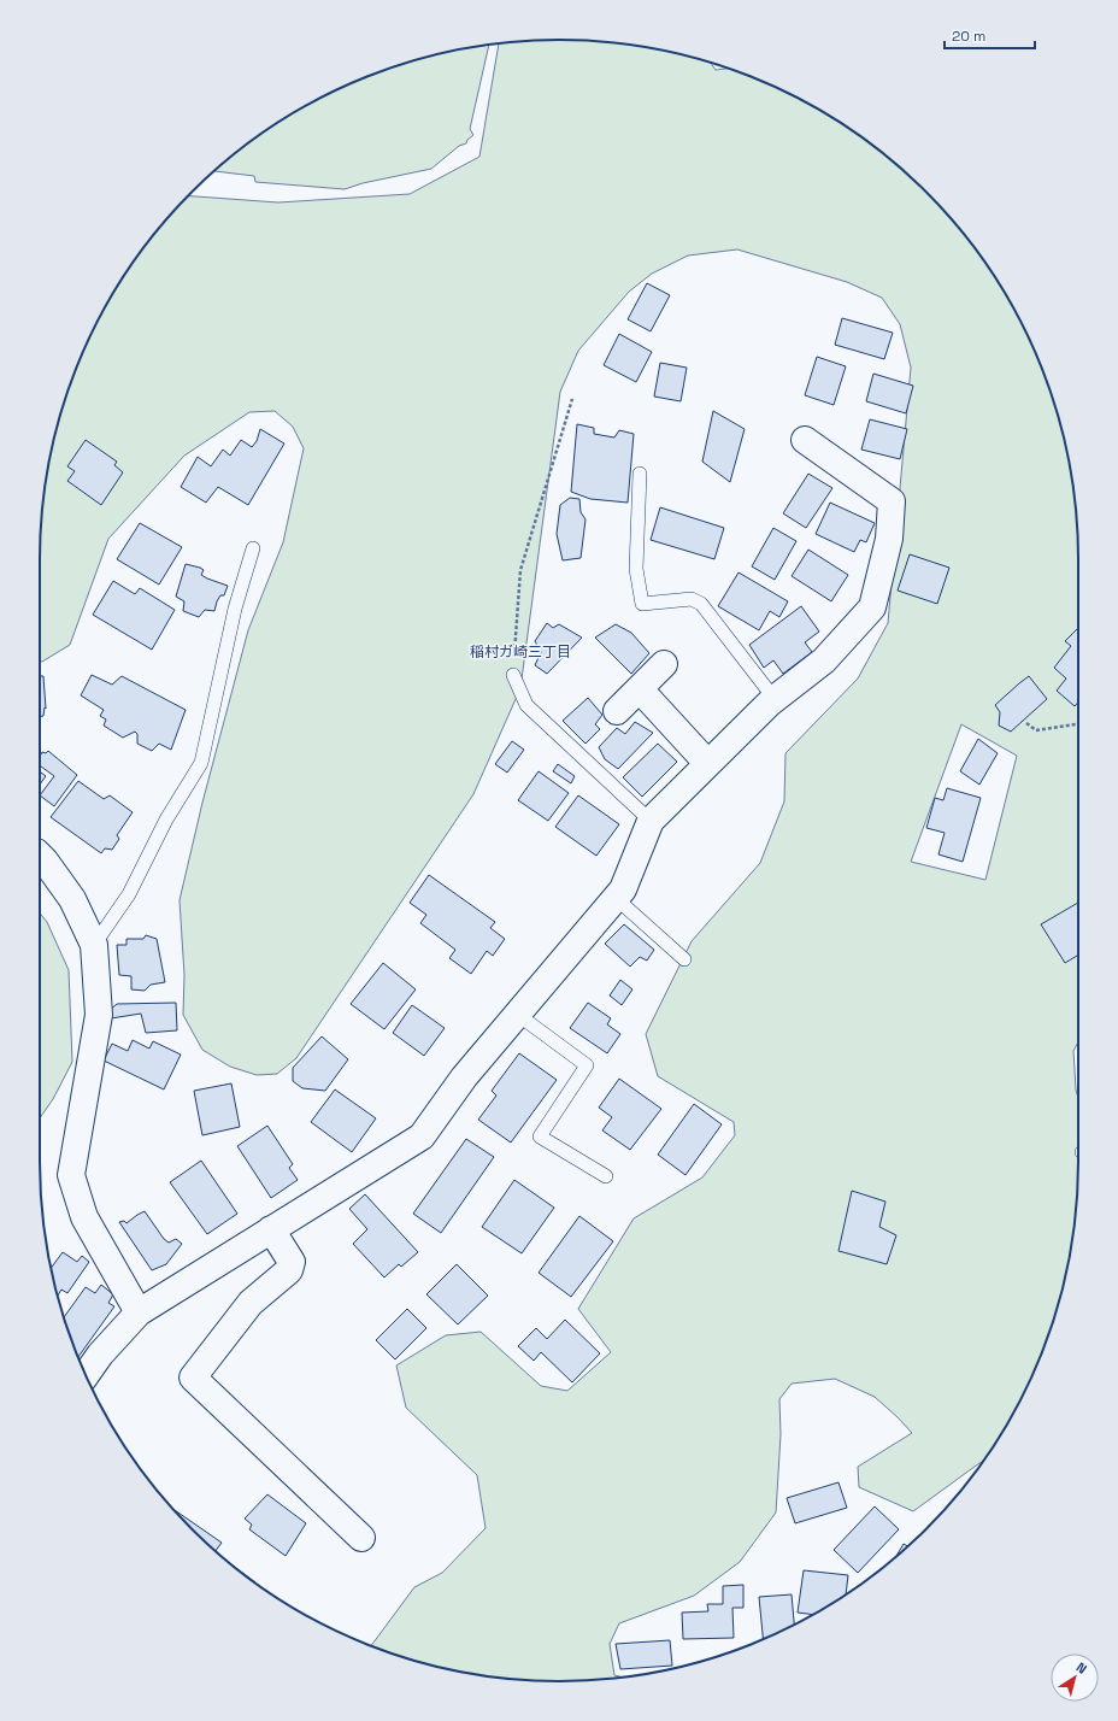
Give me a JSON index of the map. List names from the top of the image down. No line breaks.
{"districts":["稲村ガ崎三丁目"],"scale_bar":"20 m","north":"top right"}
